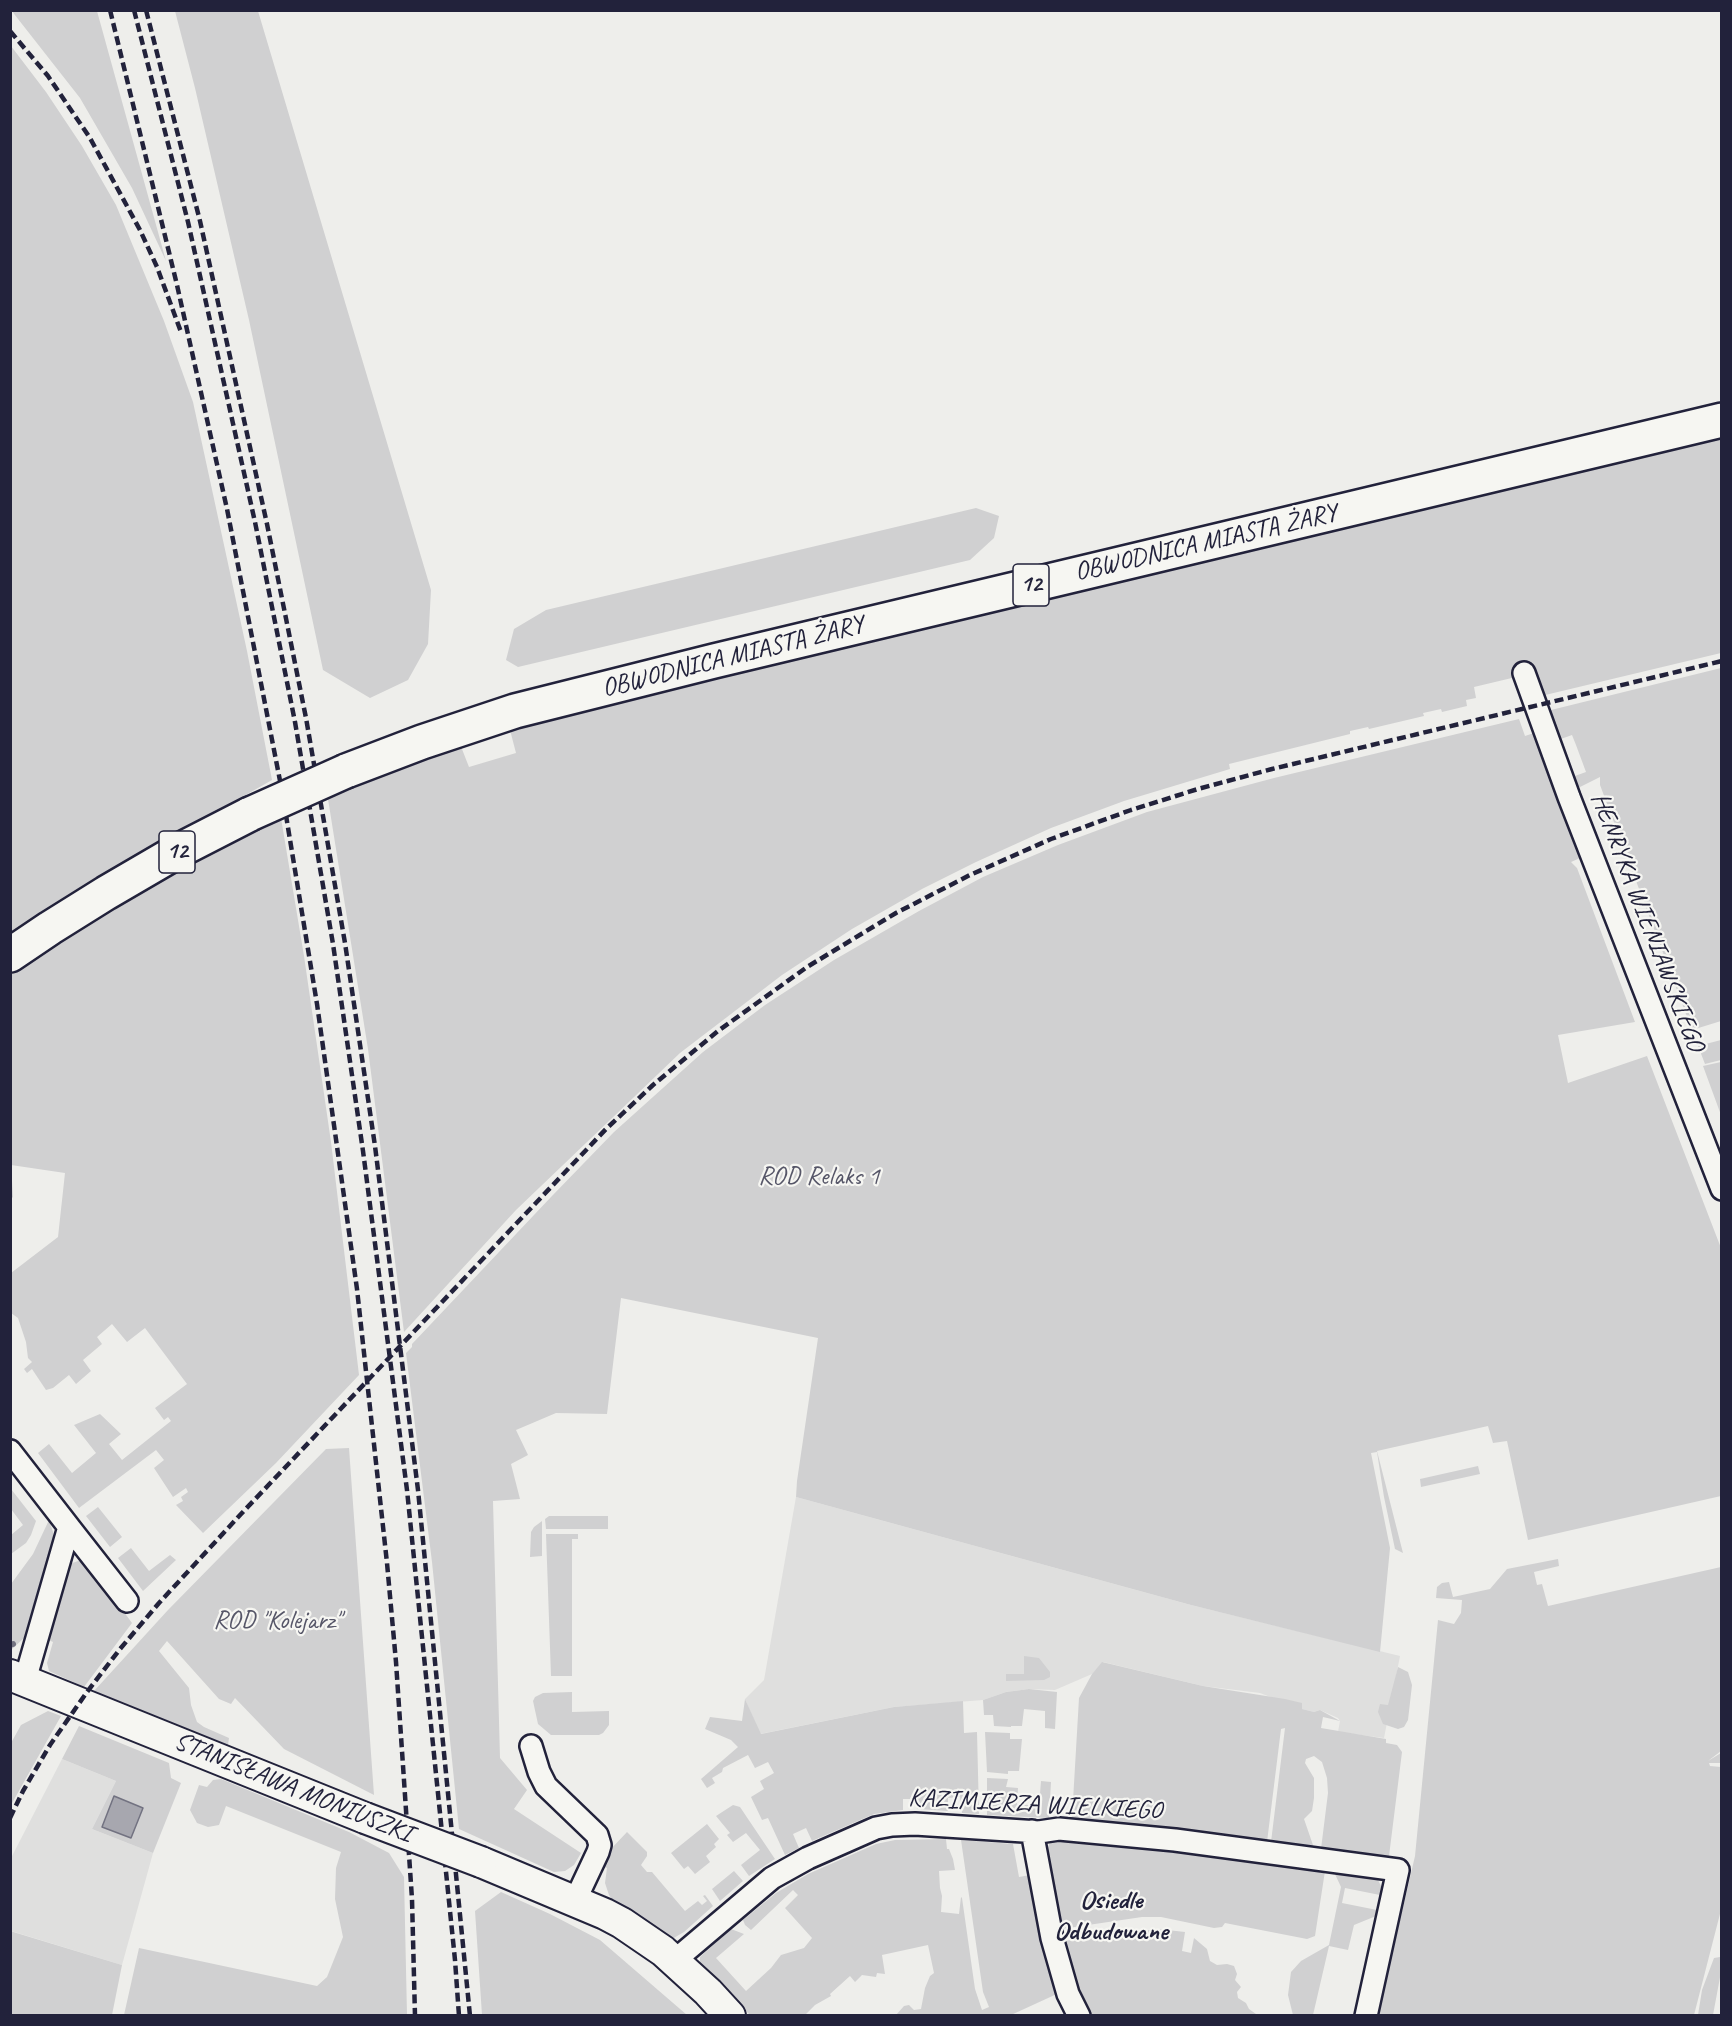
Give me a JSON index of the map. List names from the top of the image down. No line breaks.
{"streets":{"main road":["OBWODNICA MIASTA ŻARY","12"],"street":["HENRYKA WIENIAWSKIEGO","STANISŁAWA MONIUSZKI","KAZIMIERZA WIELKIEGO"]},"crossings":[["STANISŁAWA MONIUSZKI","KAZIMIERZA WIELKIEGO"]],"districts":["Osiedle Odbudowane"],"parks":["ROD Relaks 1","ROD \"Kolejarz\""]}
